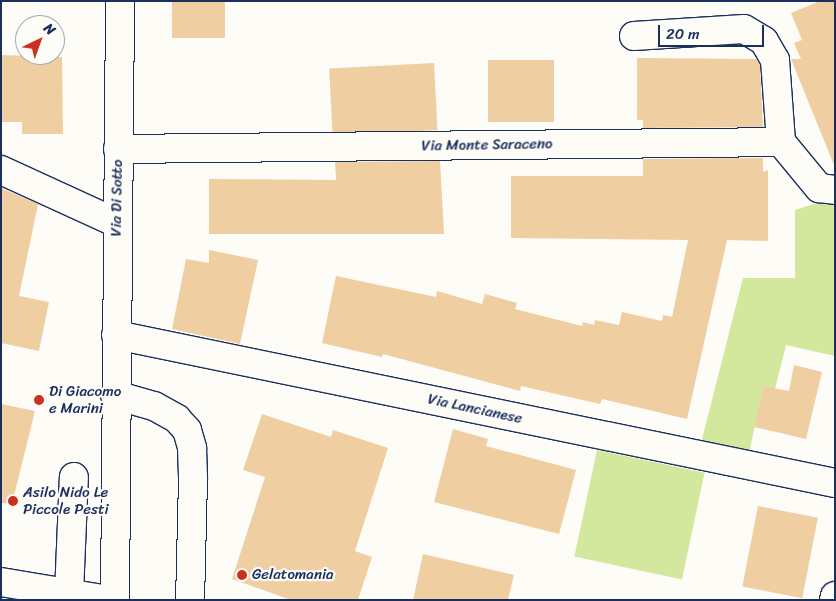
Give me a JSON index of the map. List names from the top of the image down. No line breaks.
{"streets":{"street":["Via Monte Saraceno","Via Di Sotto","Via Lancianese"]},"crossings":[["Via Monte Saraceno","Via Di Sotto"],["Via Di Sotto","Via Lancianese"]],"places":["Di Giacomo e Marini","Asilo Nido Le Piccole Pesti","Gelatomania"],"scale_bar":"20 m","north":"top right"}
